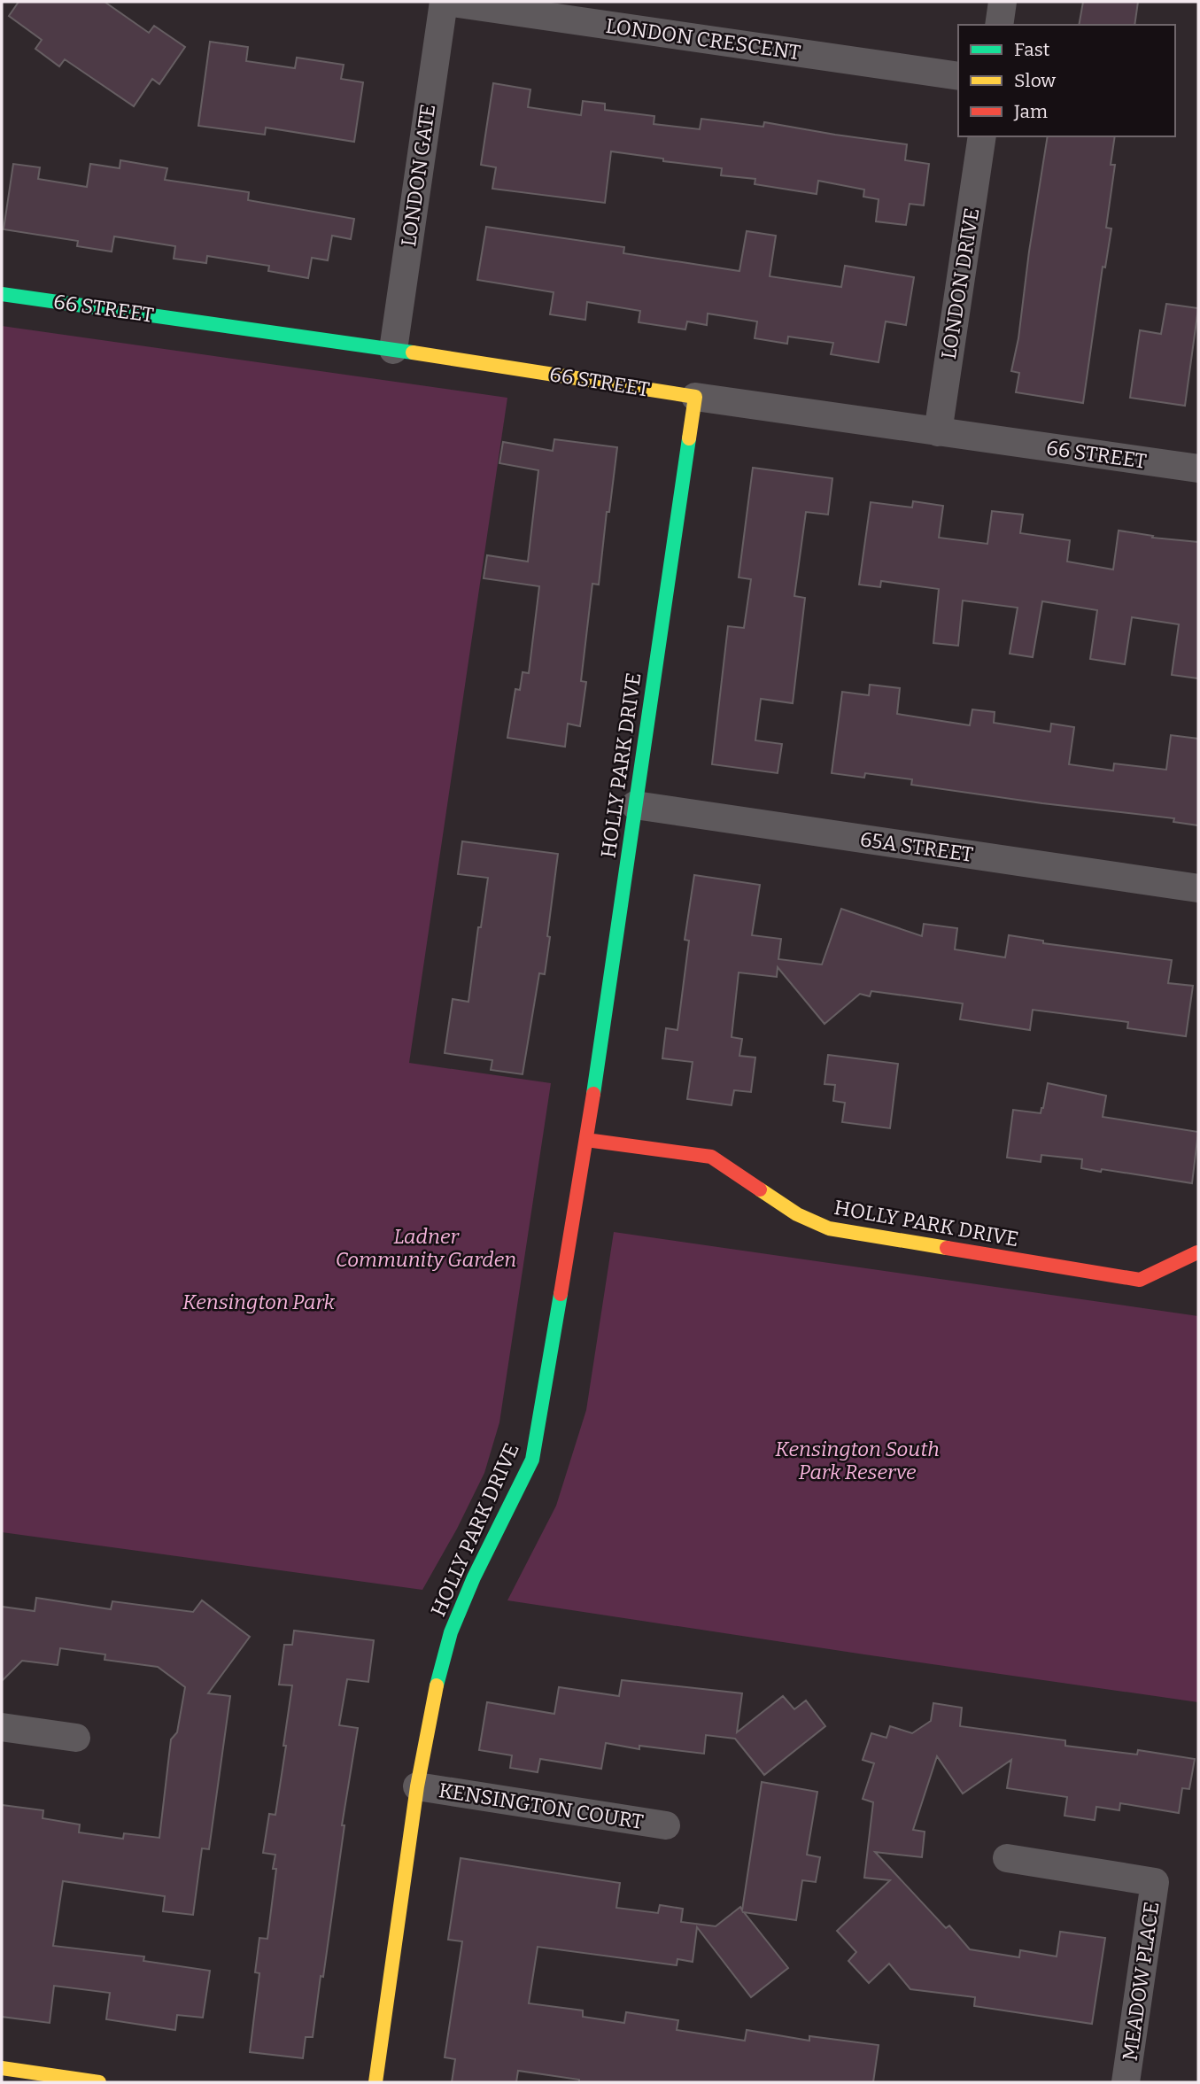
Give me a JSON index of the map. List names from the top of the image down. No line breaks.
{"streets":{"street":["LONDON CRESCENT","LONDON GATE","LONDON DRIVE","66 STREET","HOLLY PARK DRIVE","65A STREET","KENSINGTON COURT","MEADOW PLACE"]},"crossings":[["LONDON CRESCENT","LONDON GATE"],["LONDON GATE","66 STREET"],["LONDON DRIVE","66 STREET"],["66 STREET","HOLLY PARK DRIVE"],["HOLLY PARK DRIVE","65A STREET"],["HOLLY PARK DRIVE","KENSINGTON COURT"]],"parks":["Ladner Community Garden","Kensington Park","Kensington South Park Reserve"],"legend":["Fast","Slow","Jam"]}
